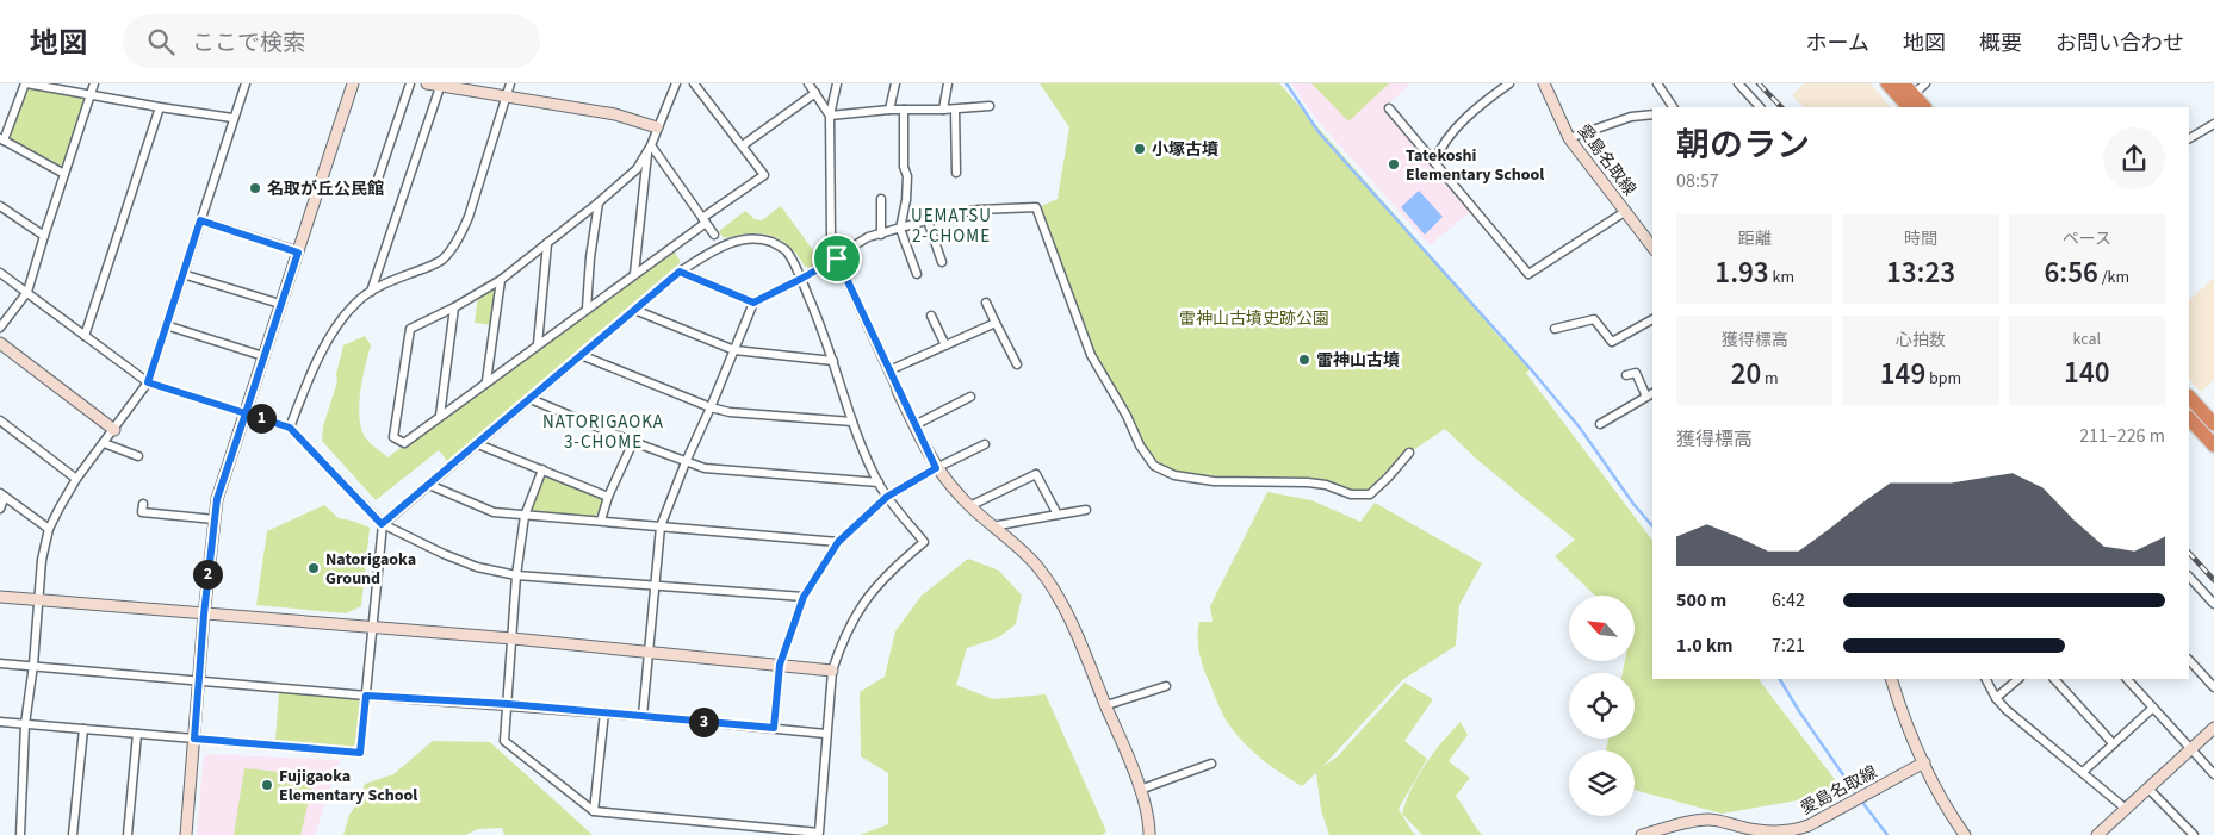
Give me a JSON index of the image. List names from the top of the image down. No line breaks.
{"streets":{"street":["愛島名取線"]},"districts":["UEMATSU 2-CHOME","NATORIGAOKA 3-CHOME"],"parks":["雷神山古墳史跡公園"],"places":["小塚古墳","Tatekoshi Elementary School","名取が丘公民館","雷神山古墳","Natorigaoka Ground","Fujigaoka Elementary School"],"north":"top left","page":{"header":"地図","search":"ここで検索","nav":["ホーム","地図","概要","お問い合わせ"],"heading":["朝のラン","08:57"],"stats":[["距離","1.93 km"],["時間","13:23"],["ペース","6:56 /km"],["獲得標高","20 m"],["心拍数","149 bpm"],["kcal","140"]],"pins":["1","2","3"],"chart":["獲得標高","211–226 m"],"list":[{"name":"500 m","note":"6:42"},{"name":"1.0 km","note":"7:21"}]}}
